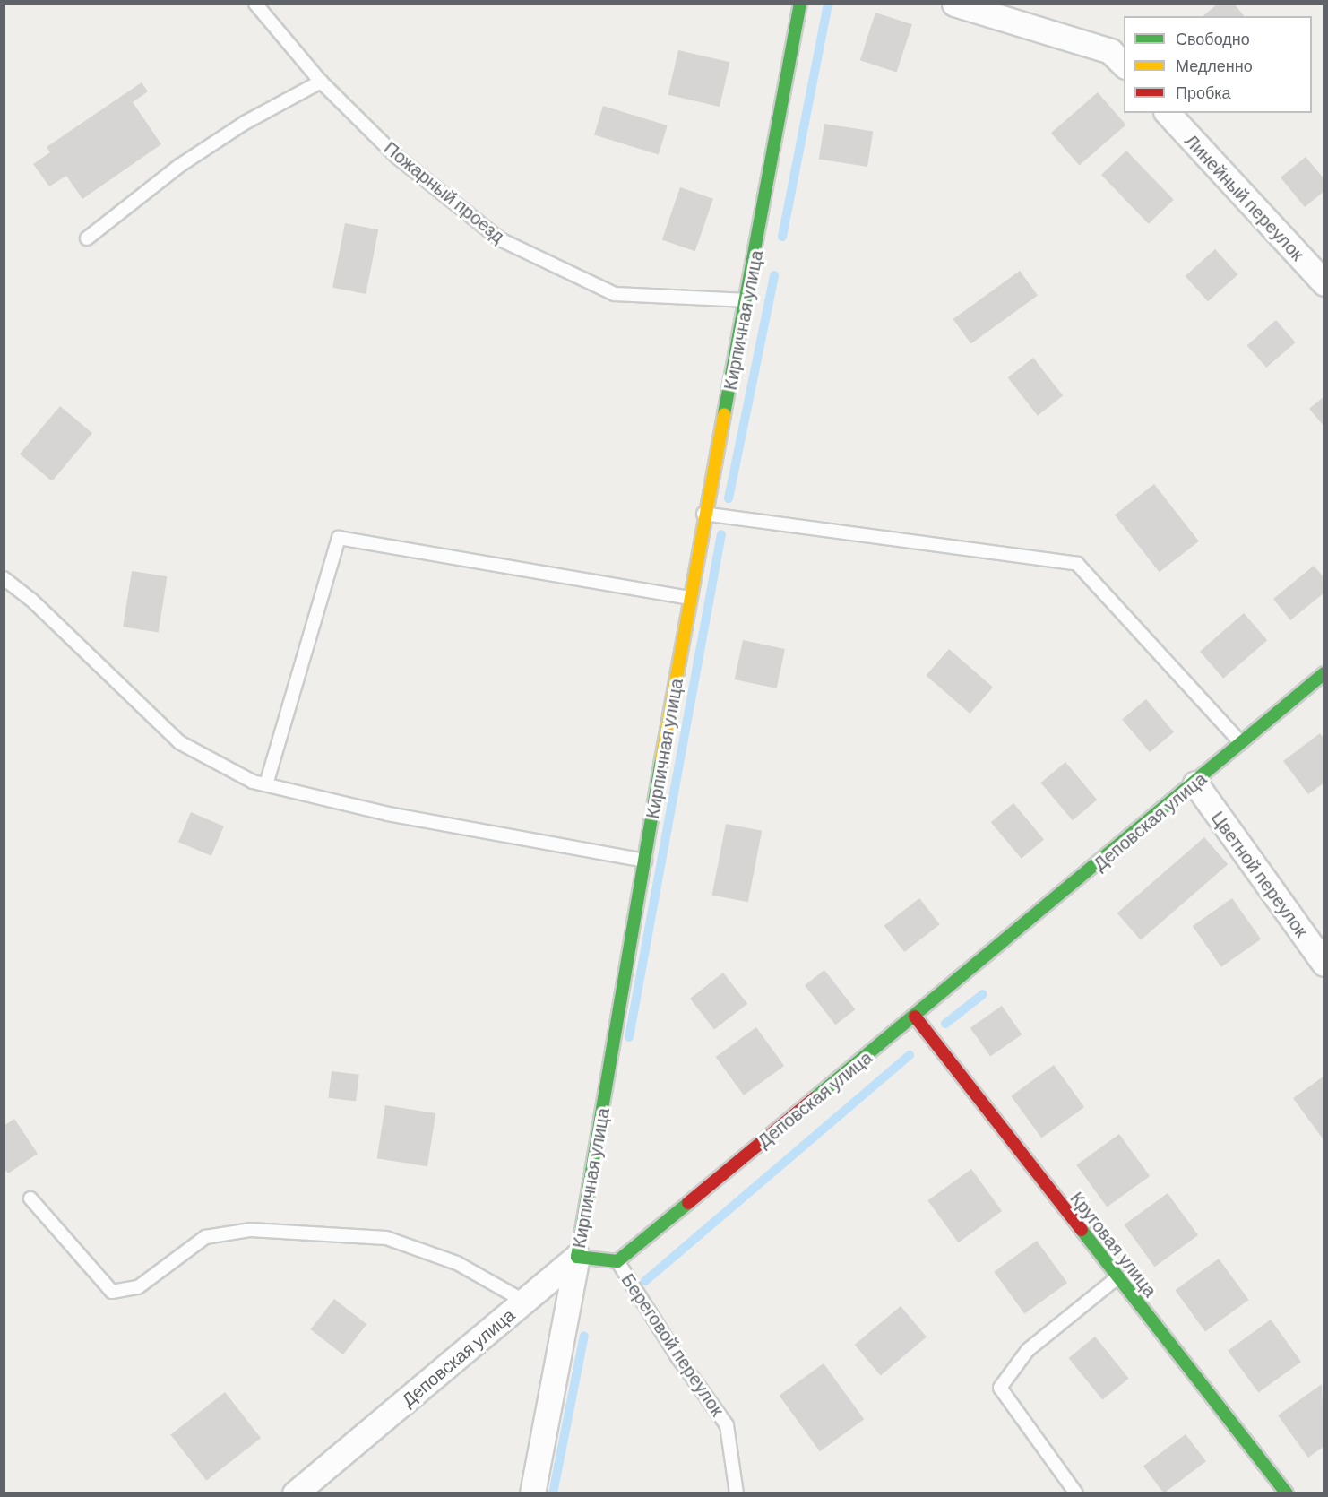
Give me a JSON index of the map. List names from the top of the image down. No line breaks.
{"streets":{"street":["Линейный переулок","Кирпичная улица","Деповская улица","Цветной переулок","Круговая улица"],"lane":["Пожарный проезд","Береговой переулок"]},"crossings":[["Пожарный проезд","Кирпичная улица"],["Кирпичная улица","Деповская улица"],["Деповская улица","Цветной переулок"],["Деповская улица","Круговая улица"],["Деповская улица","Береговой переулок"]],"legend":["Свободно","Медленно","Пробка"]}
